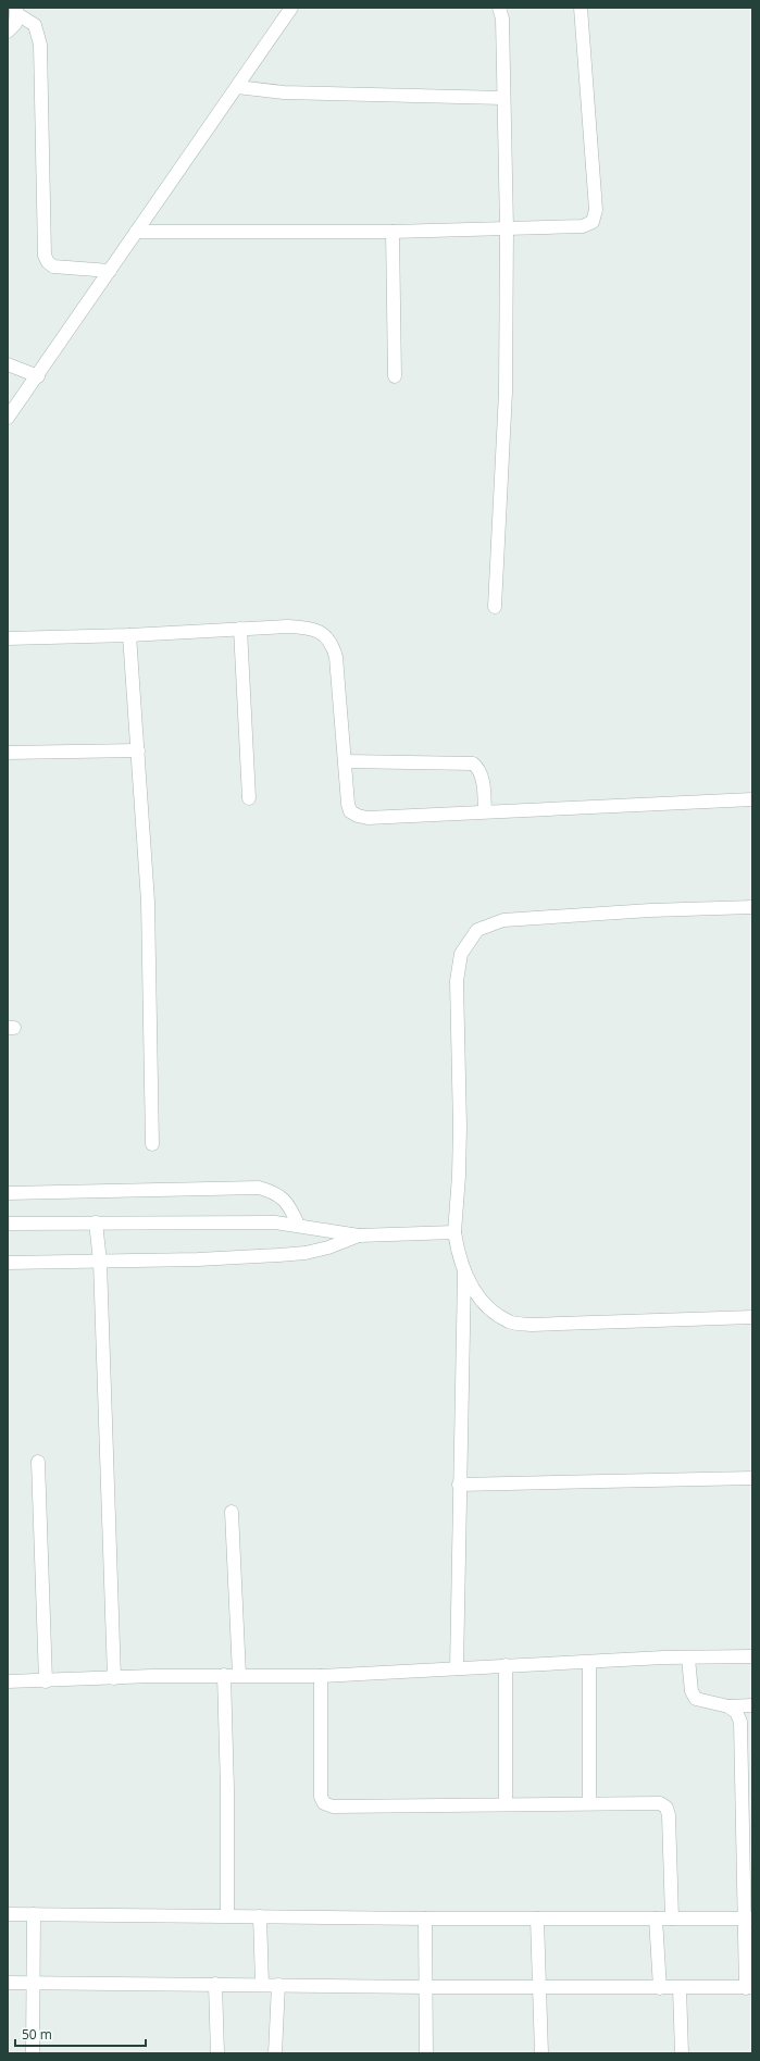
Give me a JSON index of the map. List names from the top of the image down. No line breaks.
{"scale_bar":"50 m"}
